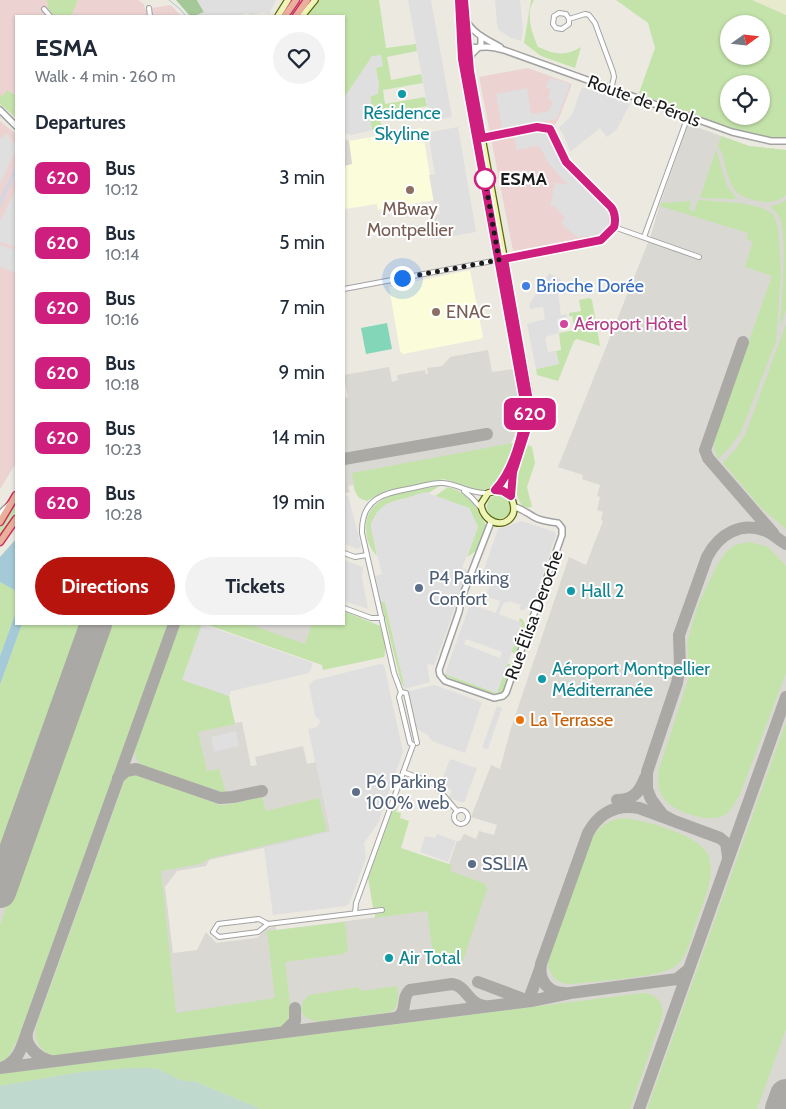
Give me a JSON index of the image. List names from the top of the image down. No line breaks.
{"streets":{"street":["Route de Pérols","Rue Élisa Deroche"]},"places":["Résidence Skyline","ESMA","MBway Montpellier","Brioche Dorée","ENAC","Aéroport Hôtel","P4 Parking Confort","Hall 2","Aéroport Montpellier Méditerranée","La Terrasse","P6 Parking 100% web","SSLIA","Air Total"],"lines":["bus line 620"],"north":"right","page":{"on_map":"620","heading":[["ESMA","Walk · 4 min · 260 m"],"Departures"],"list":[{"mark":"620","name":"Bus","note":"10:12","value":"3 min"},{"mark":"620","name":"Bus","note":"10:14","value":"5 min"},{"mark":"620","name":"Bus","note":"10:16","value":"7 min"},{"mark":"620","name":"Bus","note":"10:18","value":"9 min"},{"mark":"620","name":"Bus","note":"10:23","value":"14 min"},{"mark":"620","name":"Bus","note":"10:28","value":"19 min"}],"buttons":["Directions","Tickets"]}}
